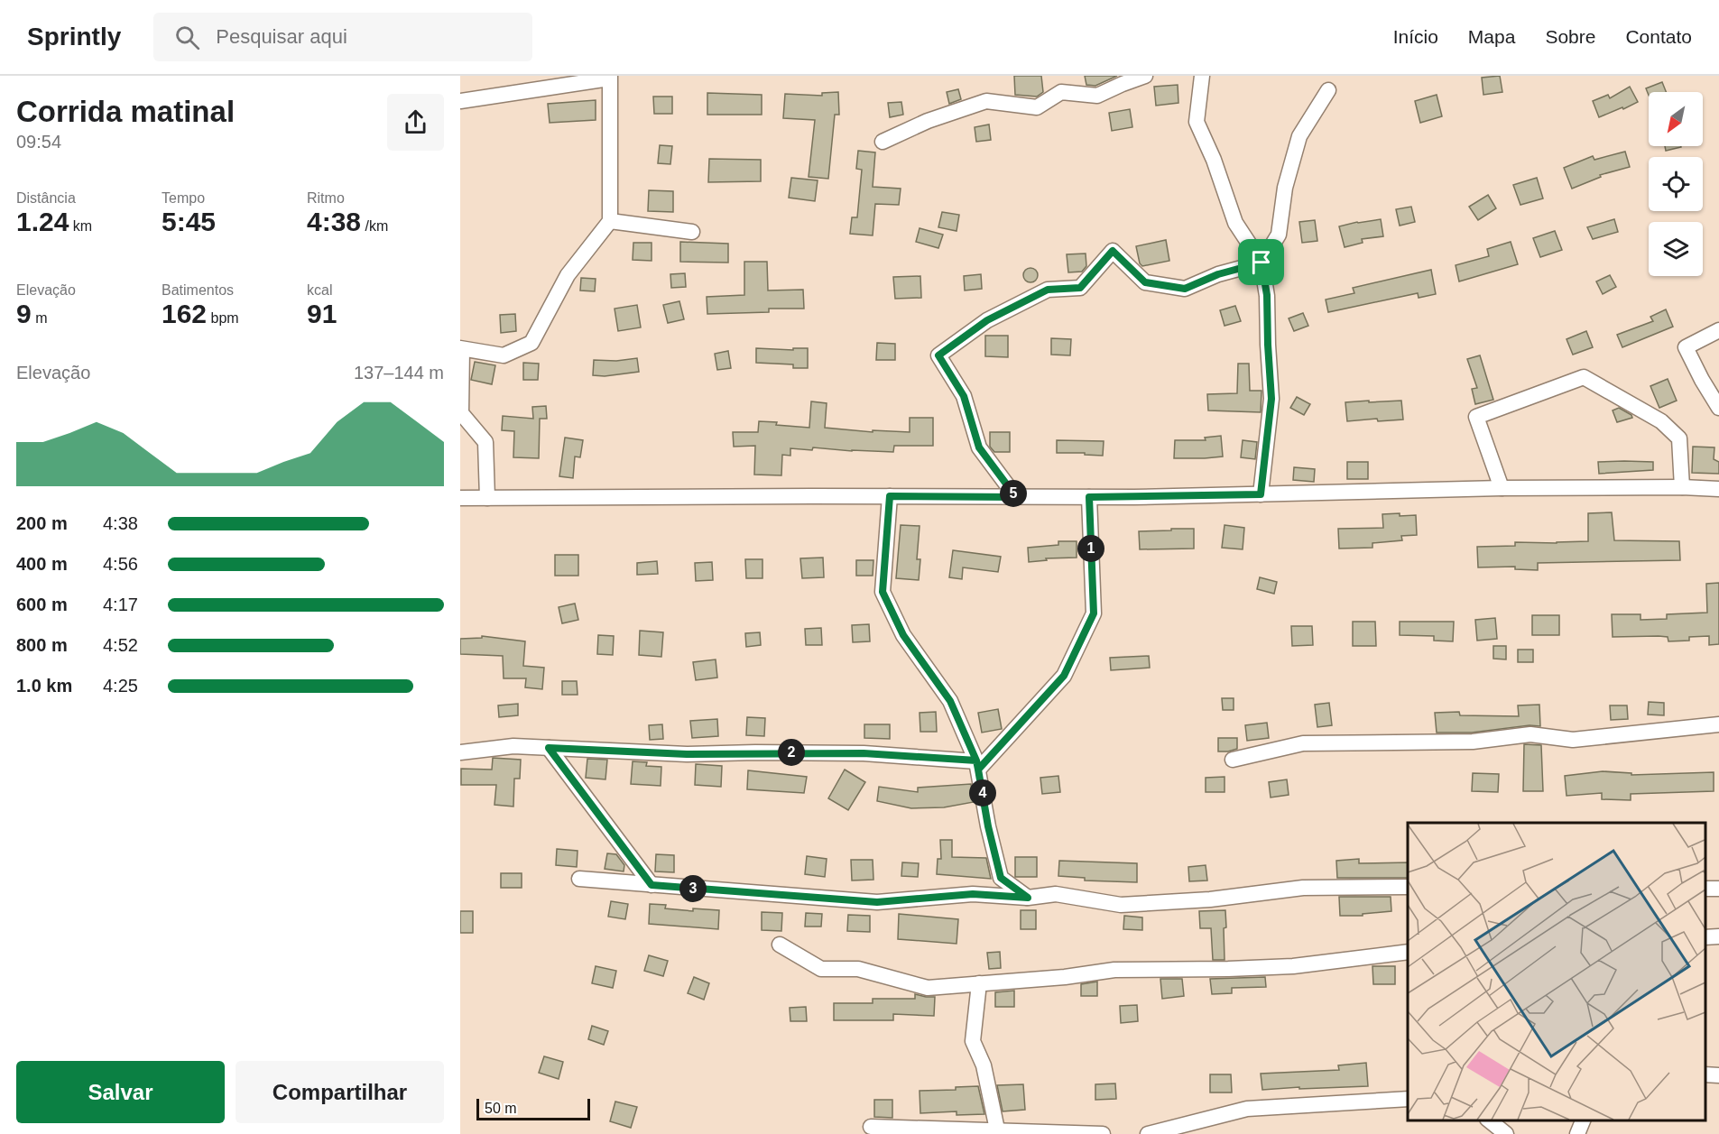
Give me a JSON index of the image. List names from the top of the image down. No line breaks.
{"scale_bar":"50 m","north":"bottom left","page":{"header":"Sprintly","search":"Pesquisar aqui","nav":["Início","Mapa","Sobre","Contato"],"heading":["Corrida matinal","09:54"],"stats":[["Distância","1.24 km"],["Tempo","5:45"],["Ritmo","4:38 /km"],["Elevação","9 m"],["Batimentos","162 bpm"],["kcal","91"]],"chart":["Elevação","137–144 m"],"pins":["5","1","2","4","3"],"list":[{"name":"200 m","note":"4:38"},{"name":"400 m","note":"4:56"},{"name":"600 m","note":"4:17"},{"name":"800 m","note":"4:52"},{"name":"1.0 km","note":"4:25"}],"buttons":["Salvar","Compartilhar"],"scale":"50 m"}}
